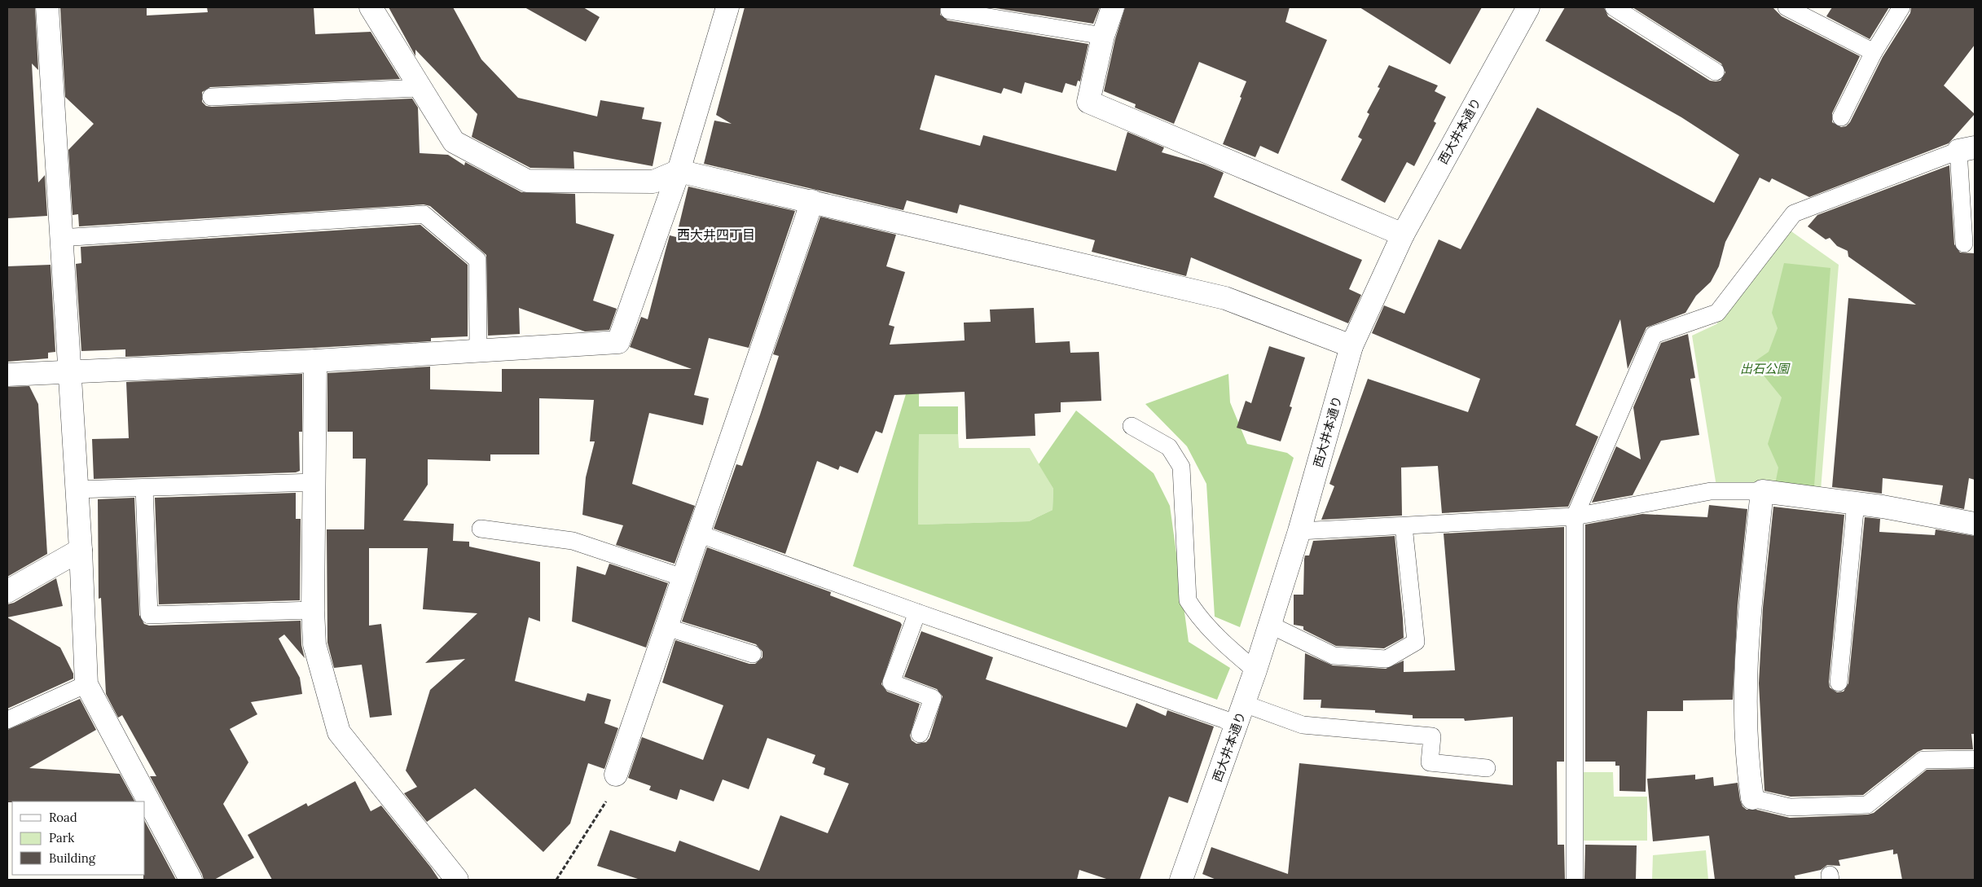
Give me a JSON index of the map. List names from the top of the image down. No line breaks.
{"streets":{"street":["西大井本通り"]},"districts":["西大井四丁目"],"parks":["出石公園"],"legend":["Road","Park","Building"]}
